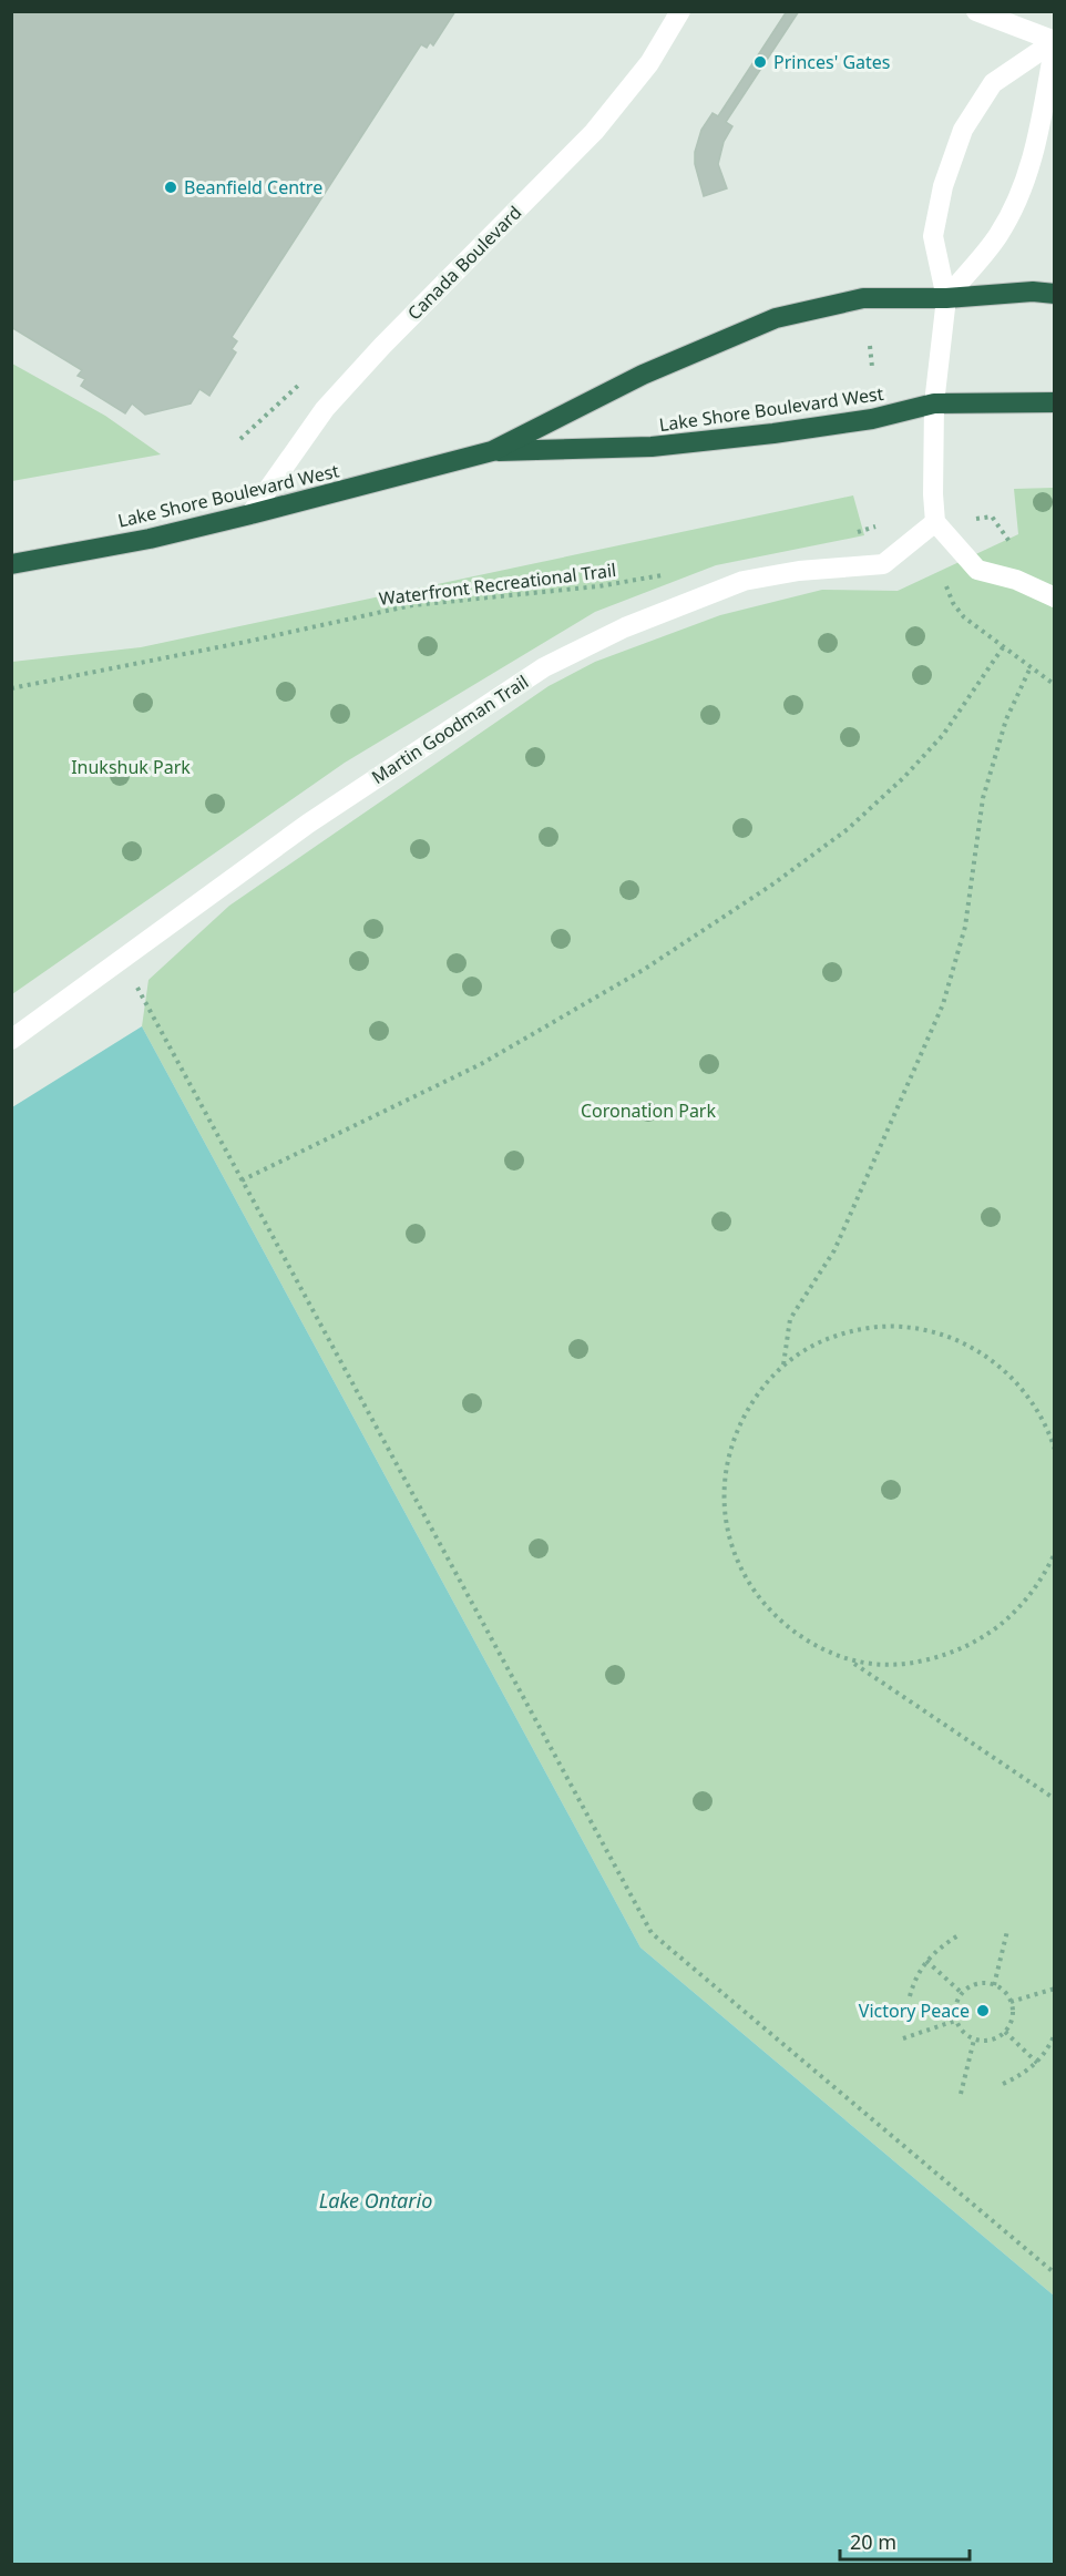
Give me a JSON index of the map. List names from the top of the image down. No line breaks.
{"streets":{"highway":["Lake Shore Boulevard West"],"street":["Canada Boulevard","Martin Goodman Trail"],"path":["Waterfront Recreational Trail"]},"crossings":[["Canada Boulevard","Lake Shore Boulevard West"]],"water":["Lake Ontario"],"parks":["Inukshuk Park","Coronation Park"],"places":["Princes' Gates","Beanfield Centre","Victory Peace"],"scale_bar":"20 m"}
